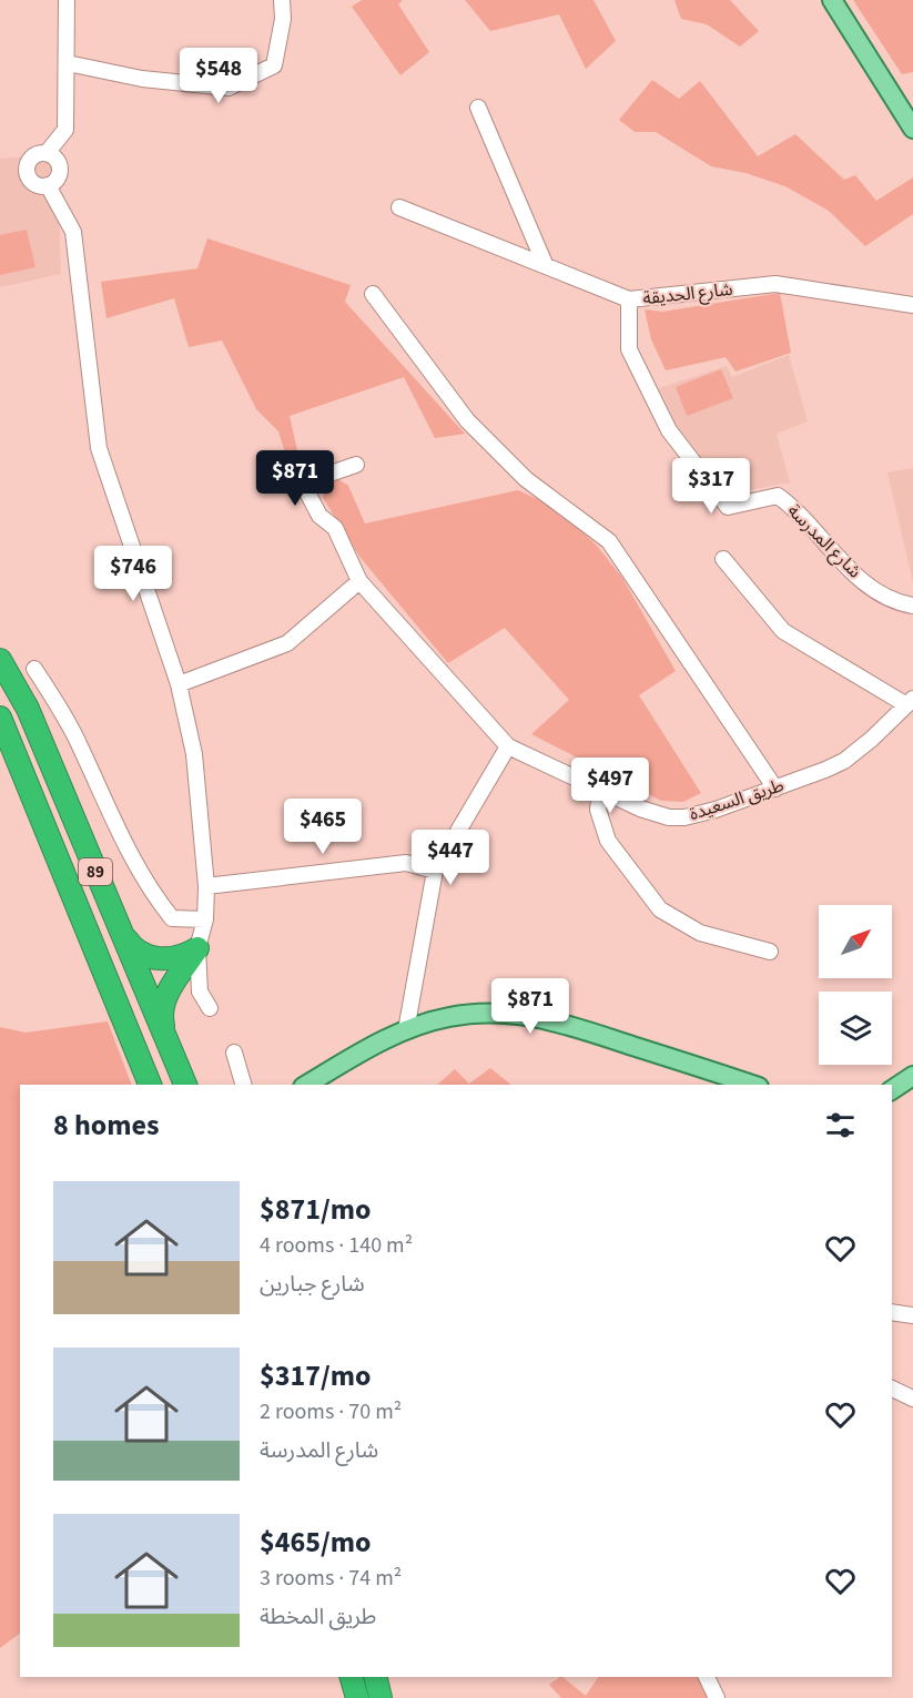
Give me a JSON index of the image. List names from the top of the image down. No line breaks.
{"streets":{"highway":["89"],"street":["شارع الحديقة","شارع المدرسة","طريق السعيدة"]},"crossings":[["شارع الحديقة","شارع المدرسة"]],"north":"top right","page":{"price":["$548","$871","$317","$746","$497","$465","$447","$871"],"heading":"8 homes","list":[{"name":"$871/mo","note":"4 rooms · 140 m² · شارع جبارين"},{"name":"$317/mo","note":"2 rooms · 70 m² · شارع المدرسة"},{"name":"$465/mo","note":"3 rooms · 74 m² · طريق المخطة"}]}}
